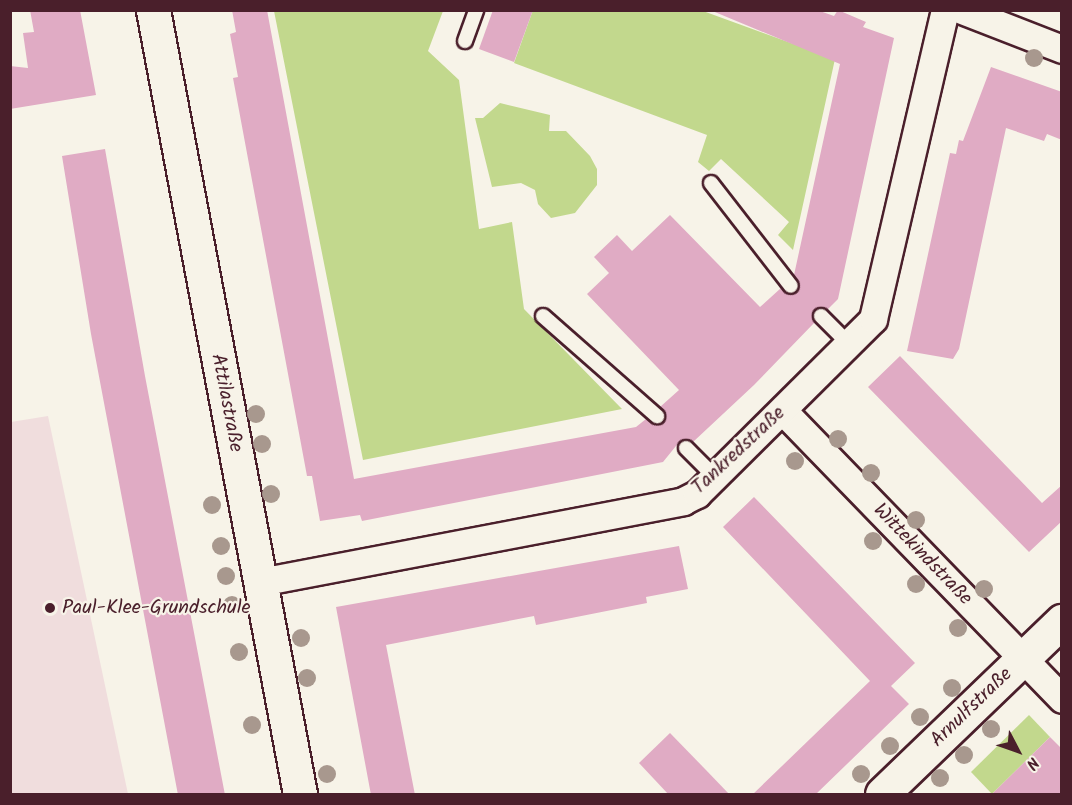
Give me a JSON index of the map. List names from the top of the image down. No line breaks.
{"streets":{"main road":["Attilastraße","Arnulfstraße"],"street":["Tankredstraße","Wittekindstraße"]},"crossings":[["Attilastraße","Tankredstraße"],["Tankredstraße","Wittekindstraße"],["Wittekindstraße","Arnulfstraße"]],"places":["Paul-Klee-Grundschule"],"north":"bottom right"}
